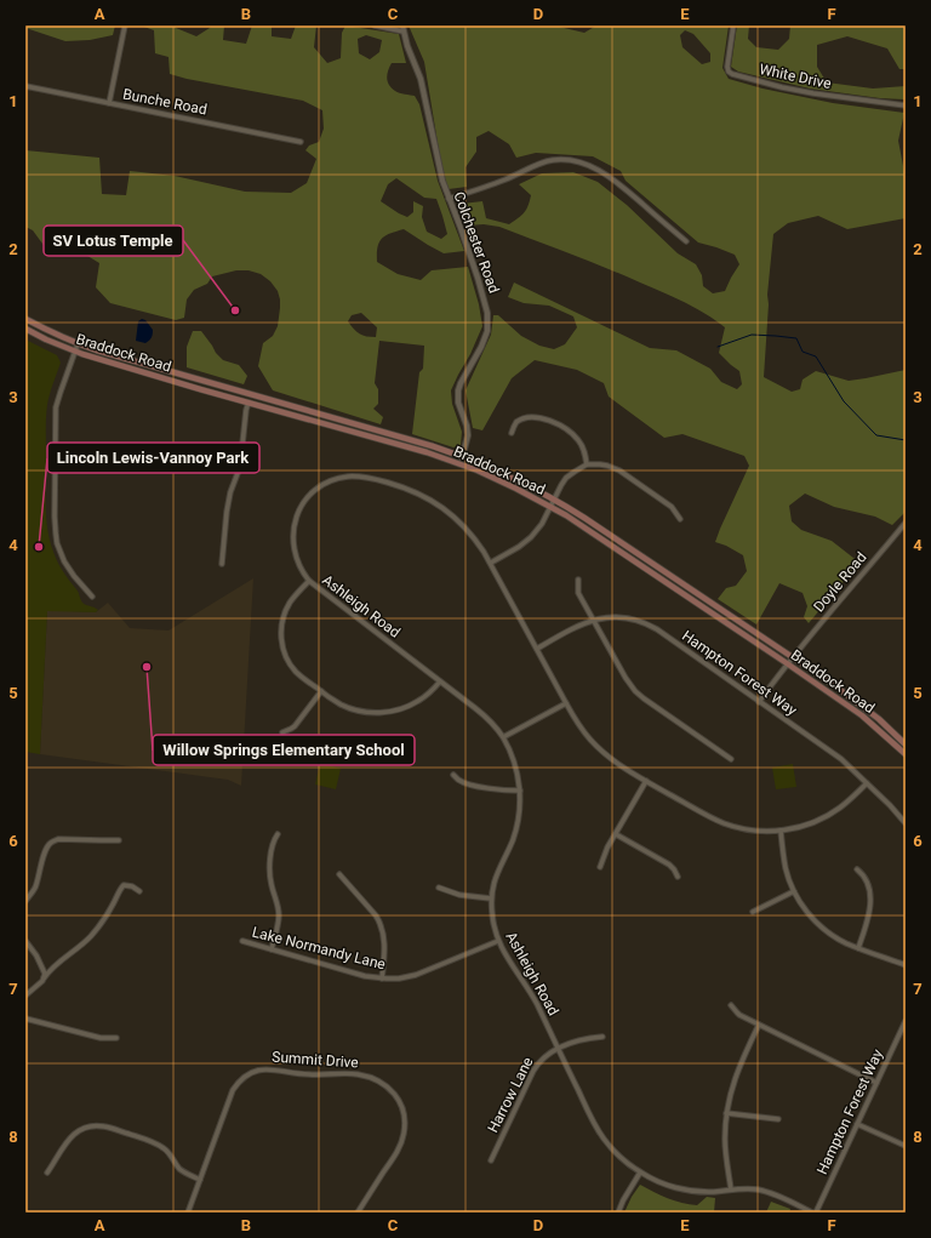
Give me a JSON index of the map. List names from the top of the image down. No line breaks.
{"streets":{"main road":["Braddock Road"],"street":["White Drive","Bunche Road","Colchester Road","Doyle Road","Ashleigh Road","Hampton Forest Way","Lake Normandy Lane","Summit Drive","Harrow Lane"]},"crossings":[["Colchester Road","Braddock Road"],["Braddock Road","Doyle Road"],["Doyle Road","Hampton Forest Way"],["Ashleigh Road","Hampton Forest Way"],["Ashleigh Road","Lake Normandy Lane"],["Ashleigh Road","Harrow Lane"]],"places":["SV Lotus Temple","Lincoln Lewis-Vannoy Park","Willow Springs Elementary School"],"grid":{"columns":["A","B","C","D","E","F"],"rows":["1","2","3","4","5","6","7","8"]}}
